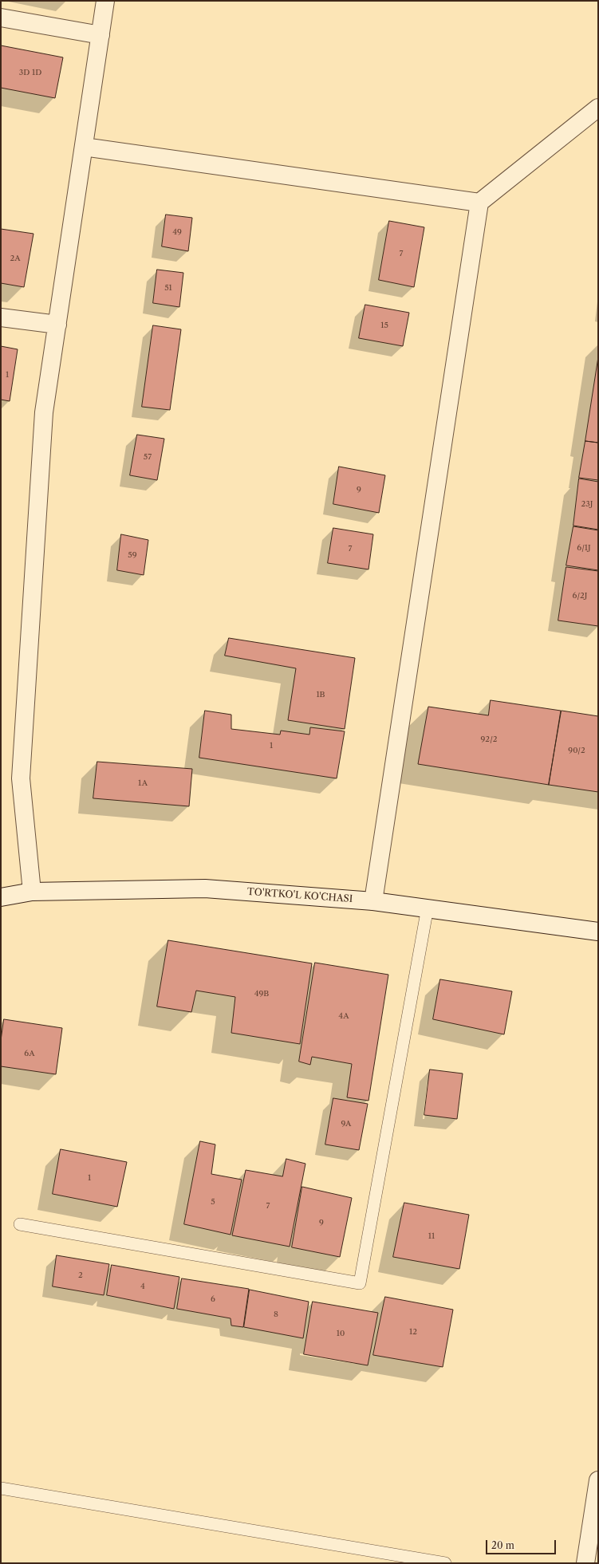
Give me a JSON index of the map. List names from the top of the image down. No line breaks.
{"streets":{"street":["TO'RTKO'L KO'CHASI"]},"house_numbers":["3D 1D","49","7","2A","51","15","1","57","9","23J","6/1J","7","59","6/2J","1B","92/2","1","90/2","1A","49B","4A","6A","9A","1","5","7","9","11","2","4","6","8","12","10"],"scale_bar":"20 m"}
